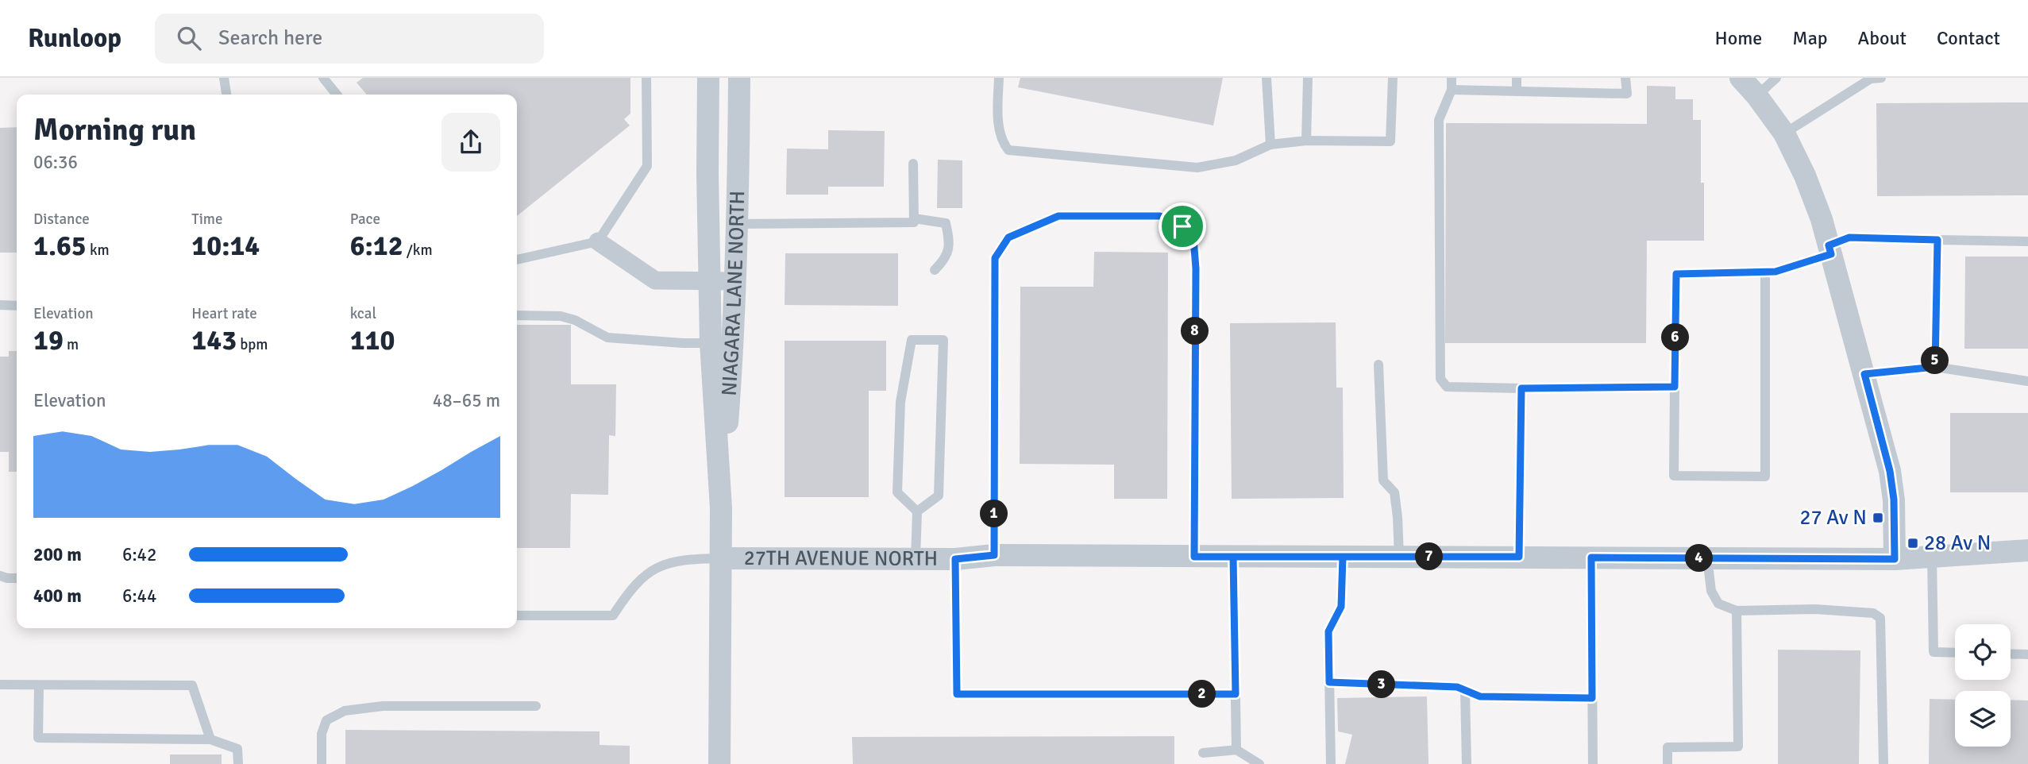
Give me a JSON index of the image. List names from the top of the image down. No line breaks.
{"streets":{"street":["NIAGARA LANE NORTH","27TH AVENUE NORTH"]},"crossings":[["NIAGARA LANE NORTH","27TH AVENUE NORTH"]],"places":{"transit":["27 Av N","28 Av N"]},"page":{"header":"Runloop","search":"Search here","nav":["Home","Map","About","Contact"],"heading":["Morning run","06:36"],"stats":[["Distance","1.65 km"],["Time","10:14"],["Pace","6:12 /km"],["Elevation","19 m"],["Heart rate","143 bpm"],["kcal","110"]],"pins":["8","6","5","1","7","4","3","2"],"chart":["Elevation","48–65 m"],"list":[{"name":"200 m","note":"6:42"},{"name":"400 m","note":"6:44"}]}}
